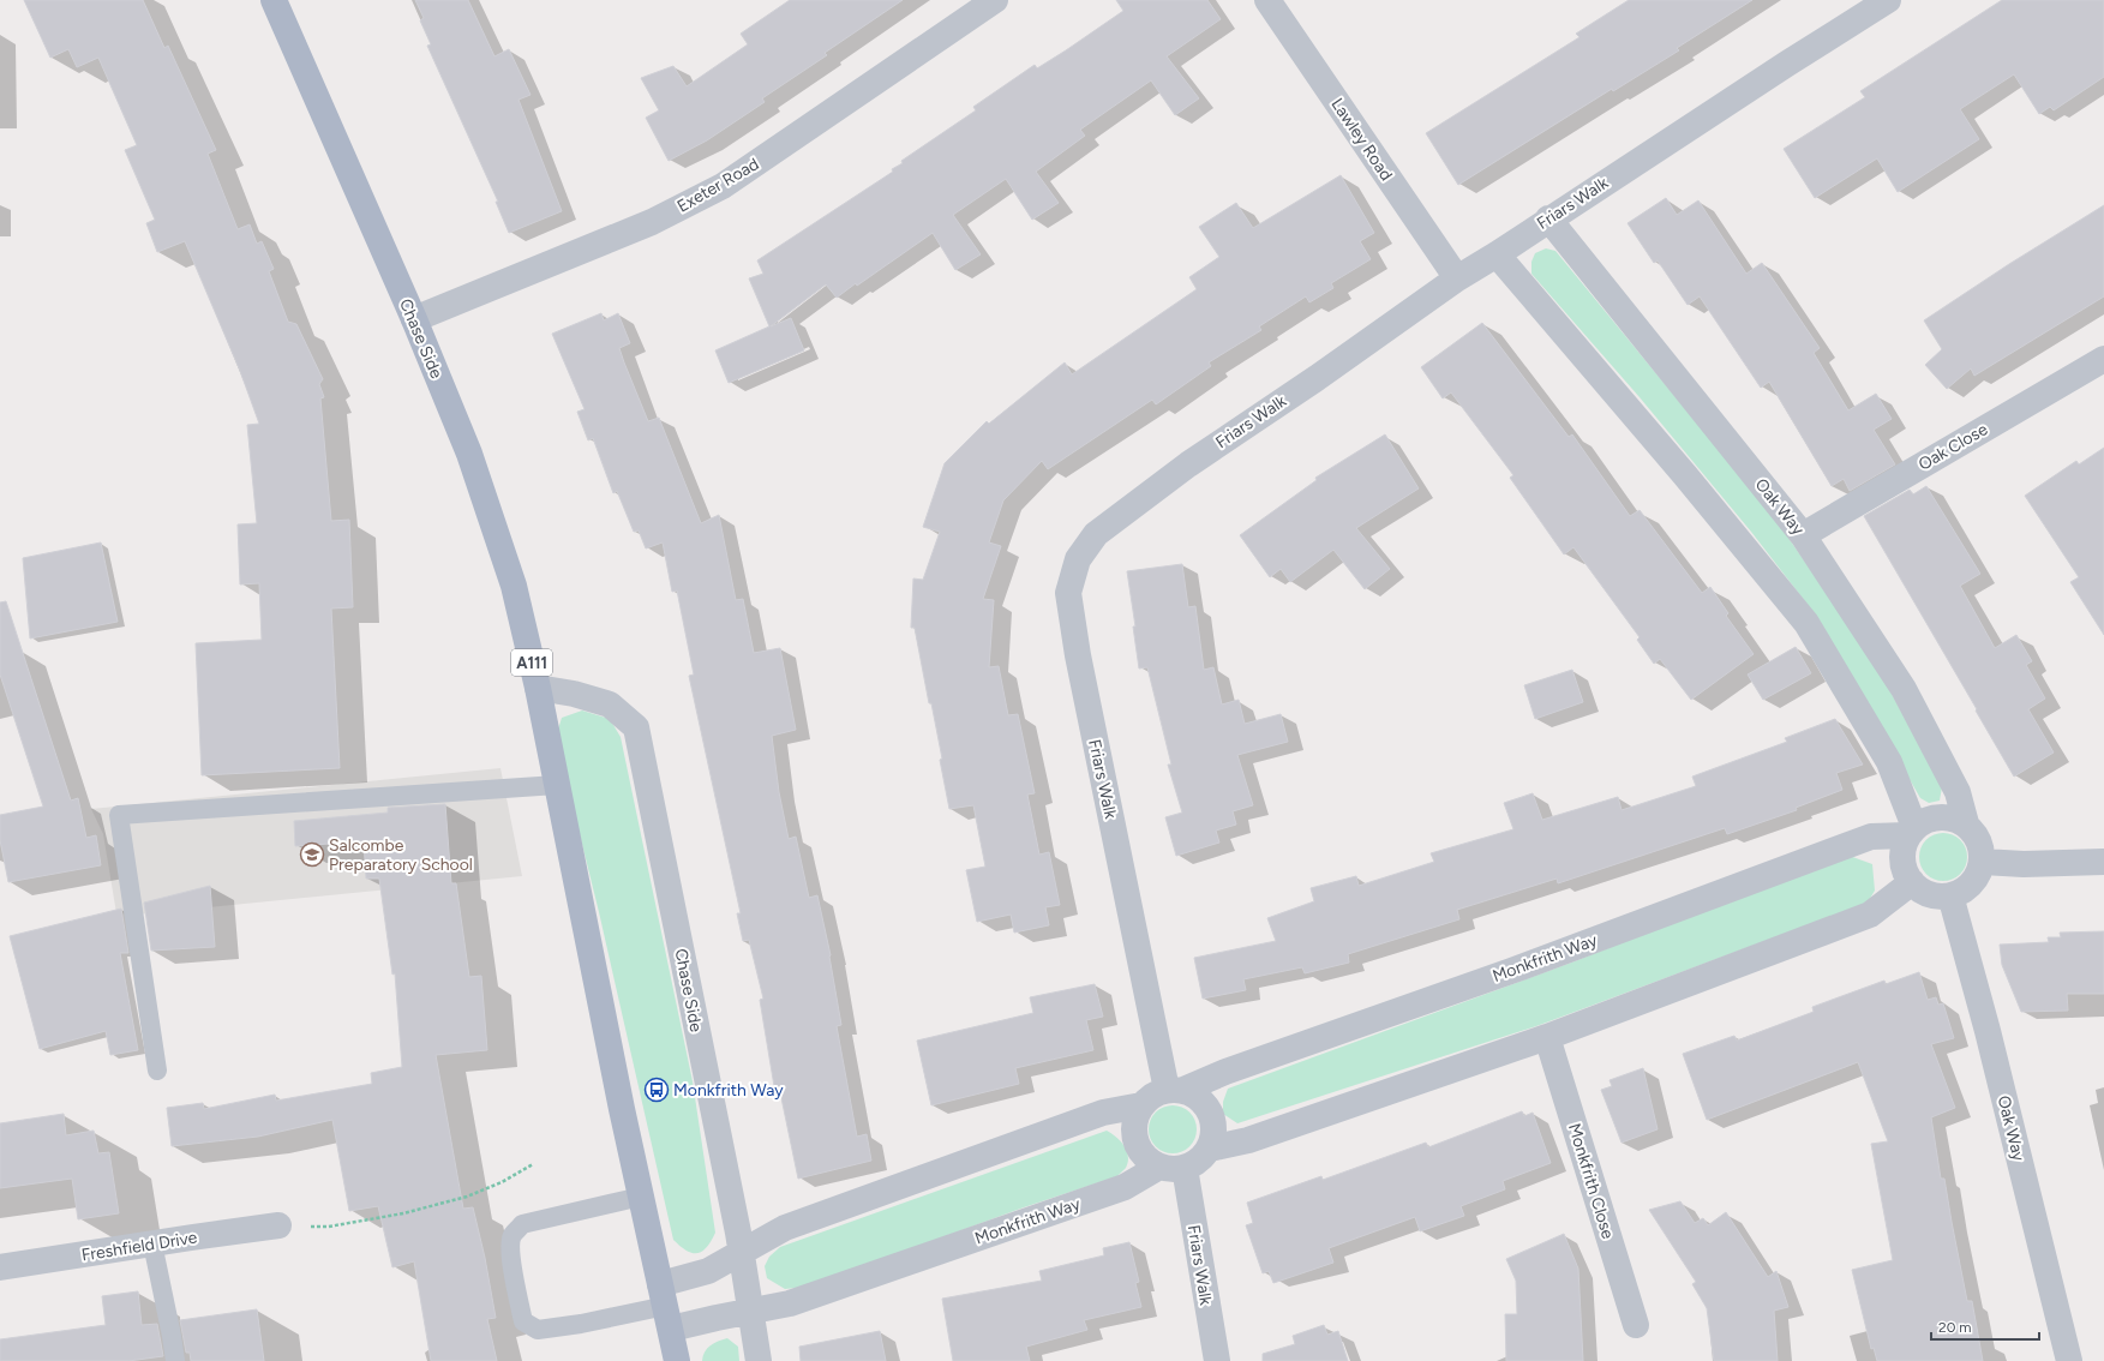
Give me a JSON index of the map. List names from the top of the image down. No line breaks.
{"streets":{"main road":["Chase Side","A111"],"street":["Lawley Road","Exeter Road","Friars Walk","Oak Close","Oak Way","Monkfrith Way","Monkfrith Close","Freshfield Drive"]},"crossings":[["Lawley Road","Friars Walk"],["Exeter Road","Chase Side"],["Friars Walk","Oak Way"],["Friars Walk","Monkfrith Way"],["Chase Side","Monkfrith Way"],["Oak Close","Oak Way"],["Oak Way","Monkfrith Way"]],"places":{"school or university":["Salcombe Preparatory School"],"bus stop":["Monkfrith Way"]},"scale_bar":"20 m"}
